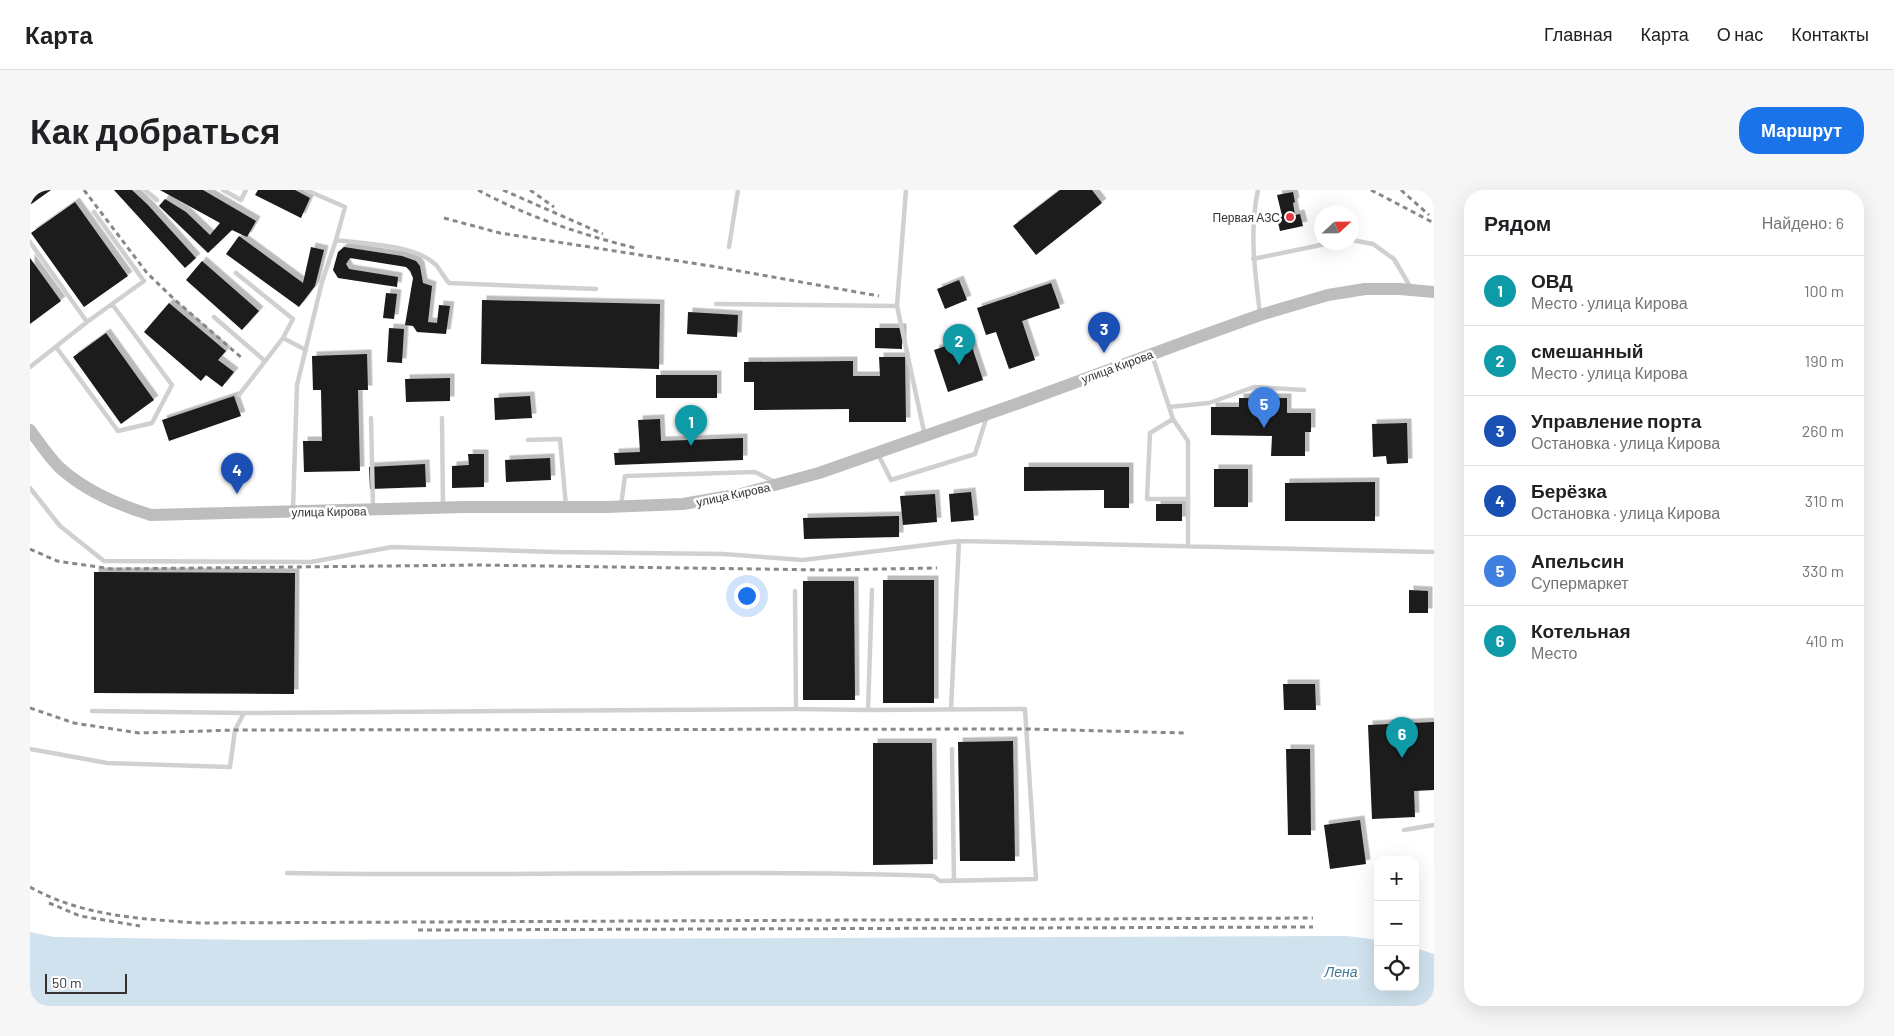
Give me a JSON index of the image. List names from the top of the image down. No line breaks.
{"streets":{"main road":["улица Кирова"]},"water":["Лена"],"places":["Первая АЗС"],"scale_bar":"50 m","north":"right","page":{"header":"Карта","nav":["Главная","Карта","О нас","Контакты"],"buttons":"Маршрут","title":"Как добраться","heading":["Рядом","Найдено: 6"],"list":[{"mark":"1","name":"ОВД","note":"Место · улица Кирова","value":"100 m"},{"mark":"2","name":"смешанный","note":"Место · улица Кирова","value":"190 m"},{"mark":"3","name":"Управление порта","note":"Остановка · улица Кирова","value":"260 m"},{"mark":"4","name":"Берёзка","note":"Остановка · улица Кирова","value":"310 m"},{"mark":"5","name":"Апельсин","note":"Супермаркет","value":"330 m"},{"mark":"6","name":"Котельная","note":"Место","value":"410 m"}],"pins":["3","2","5","1","4","6"],"map_buttons":["+","−"],"scale":"50 m"}}
